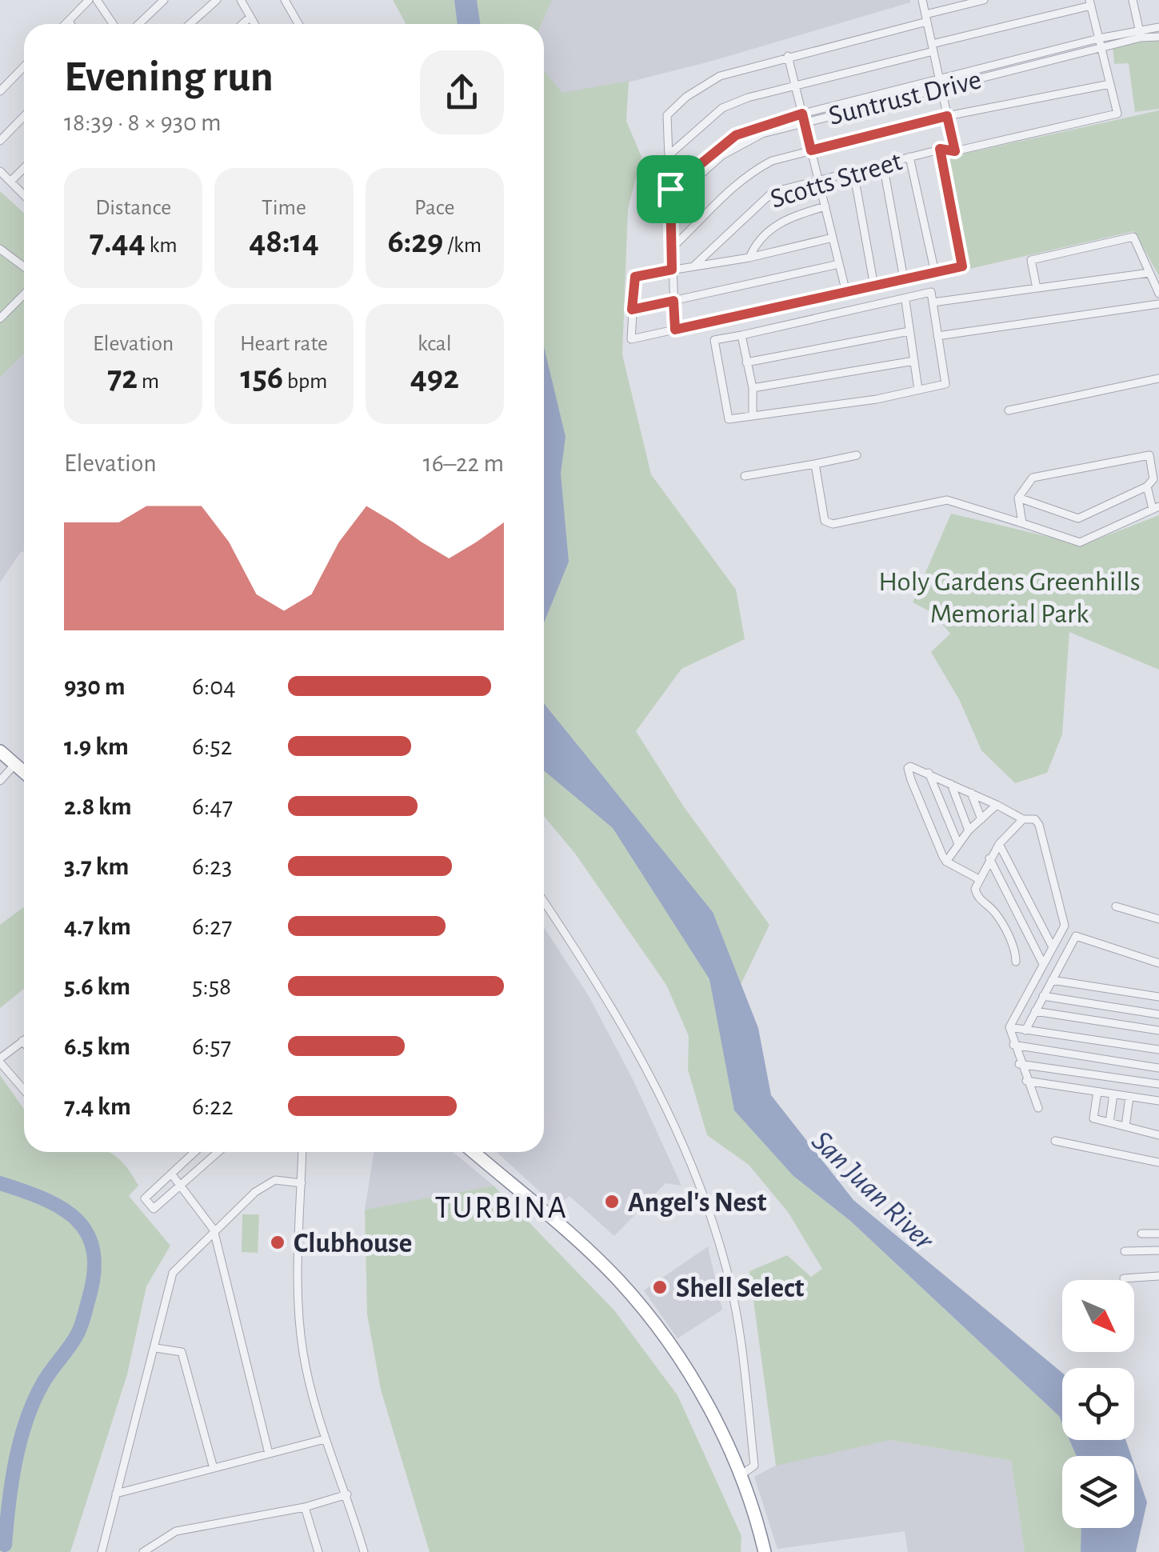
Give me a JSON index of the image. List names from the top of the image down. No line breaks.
{"streets":{"street":["Suntrust Drive","Scotts Street"]},"districts":["TURBINA"],"water":["San Juan River"],"parks":["Holy Gardens Greenhills Memorial Park"],"places":["Angel's Nest","Clubhouse","Shell Select"],"north":"bottom right","page":{"heading":["Evening run","18:39 · 8 × 930 m"],"stats":[["Distance","7.44 km"],["Time","48:14"],["Pace","6:29 /km"],["Elevation","72 m"],["Heart rate","156 bpm"],["kcal","492"]],"chart":["Elevation","16–22 m"],"list":[{"name":"930 m","note":"6:04"},{"name":"1.9 km","note":"6:52"},{"name":"2.8 km","note":"6:47"},{"name":"3.7 km","note":"6:23"},{"name":"4.7 km","note":"6:27"},{"name":"5.6 km","note":"5:58"},{"name":"6.5 km","note":"6:57"},{"name":"7.4 km","note":"6:22"}]}}
